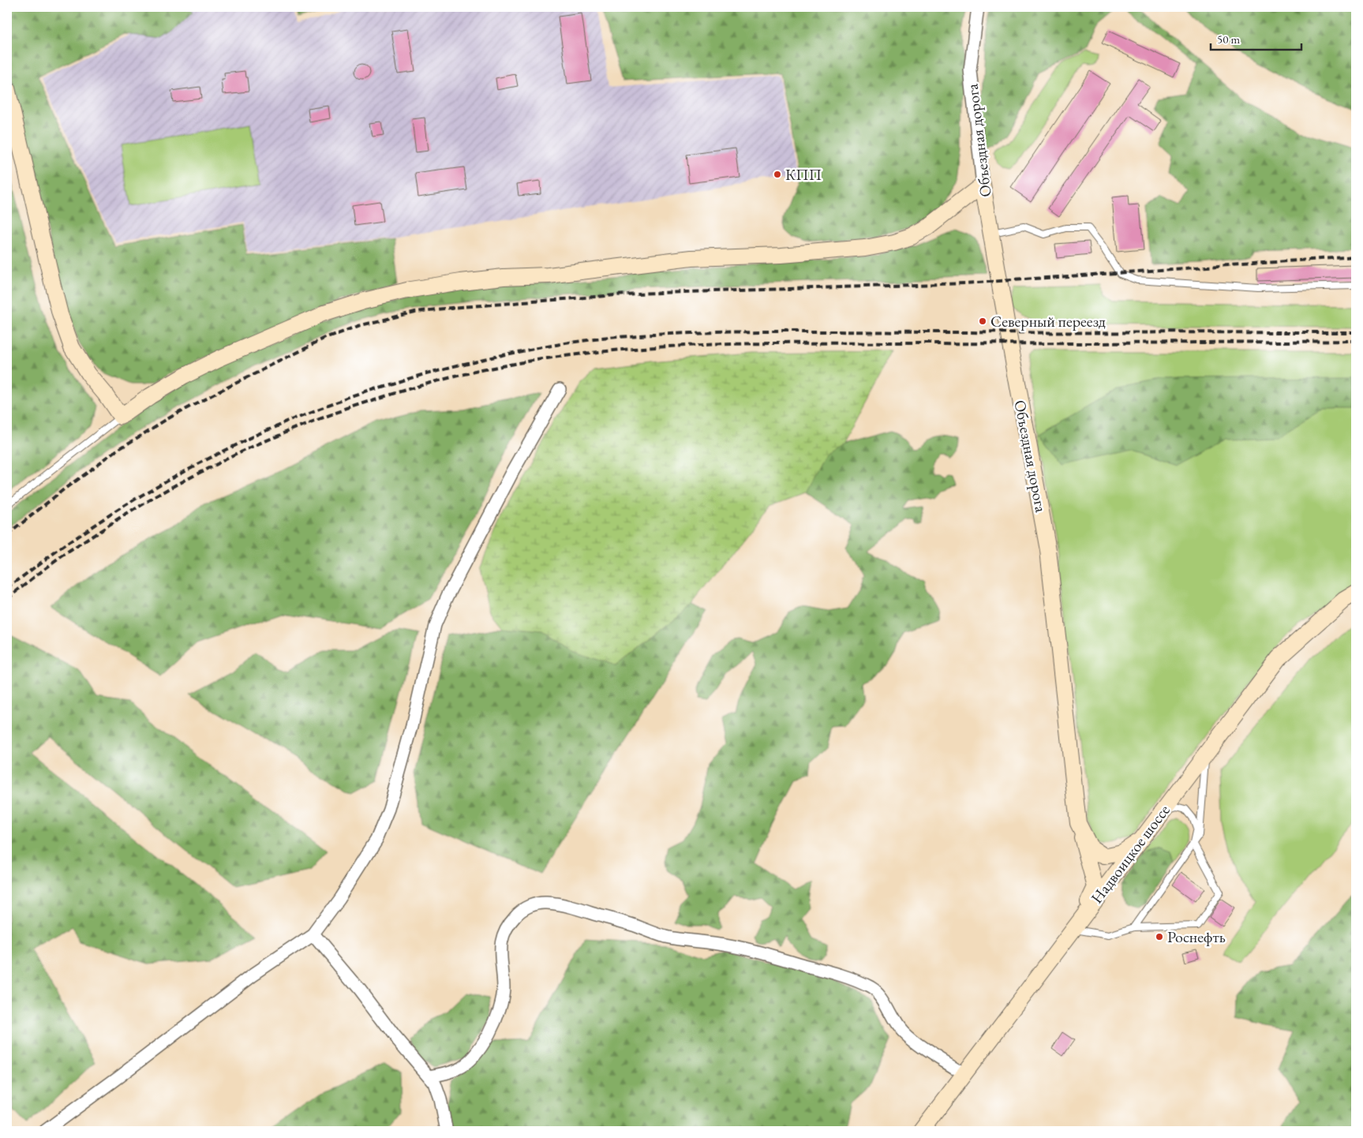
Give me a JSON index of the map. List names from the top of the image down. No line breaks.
{"streets":{"street":["Объездная дорога","Надвоицкое шоссе"]},"crossings":[["Объездная дорога","Надвоицкое шоссе"]],"places":["КПП","Северный переезд","Роснефть"],"scale_bar":"50 m"}
